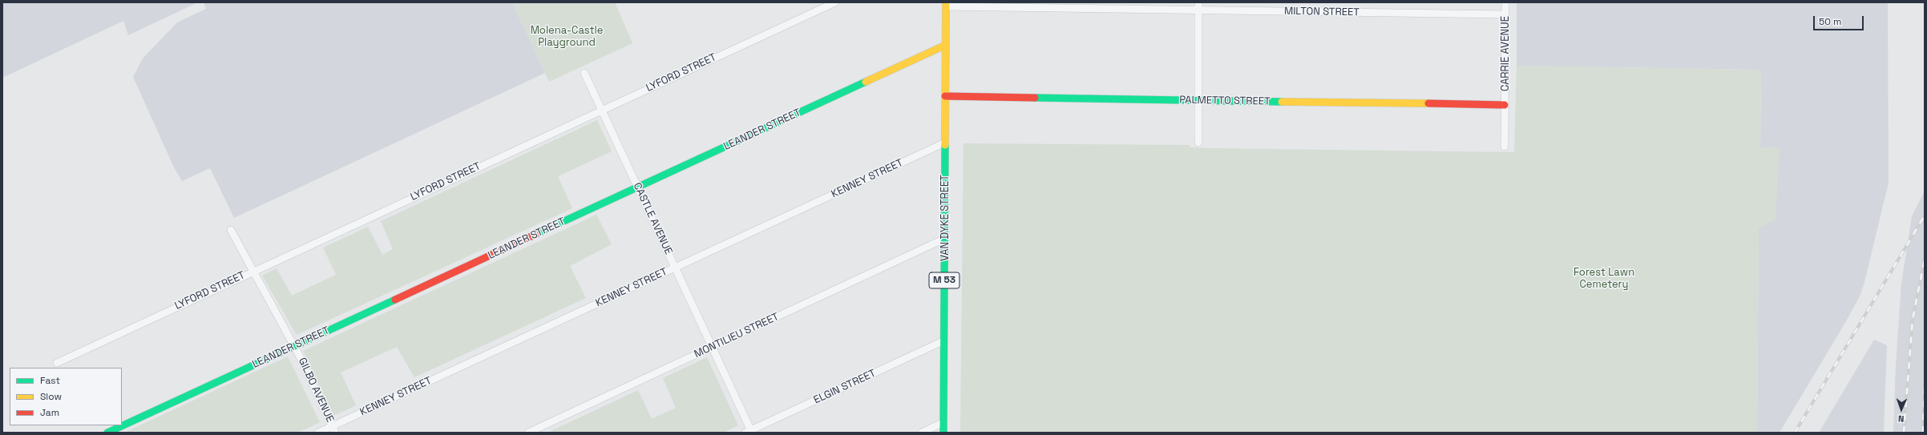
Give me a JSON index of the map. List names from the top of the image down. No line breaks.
{"streets":{"street":["MILTON STREET","CARRIE AVENUE","LYFORD STREET","PALMETTO STREET","LEANDER STREET","KENNEY STREET","VAN DYKE STREET","CASTLE AVENUE","M 53","MONTILIEU STREET","ELGIN STREET","GILBO AVENUE"]},"crossings":[["MILTON STREET","CARRIE AVENUE"],["MILTON STREET","VAN DYKE STREET"],["CARRIE AVENUE","PALMETTO STREET"],["LYFORD STREET","CASTLE AVENUE"],["LYFORD STREET","GILBO AVENUE"],["PALMETTO STREET","VAN DYKE STREET"],["LEANDER STREET","VAN DYKE STREET"],["LEANDER STREET","CASTLE AVENUE"],["LEANDER STREET","GILBO AVENUE"],["KENNEY STREET","VAN DYKE STREET"],["KENNEY STREET","CASTLE AVENUE"],["KENNEY STREET","GILBO AVENUE"],["VAN DYKE STREET","MONTILIEU STREET"],["VAN DYKE STREET","ELGIN STREET"],["CASTLE AVENUE","MONTILIEU STREET"],["CASTLE AVENUE","ELGIN STREET"]],"parks":["Molena-Castle Playground","Forest Lawn Cemetery"],"legend":["Fast","Slow","Jam"],"scale_bar":"50 m","north":"bottom"}
